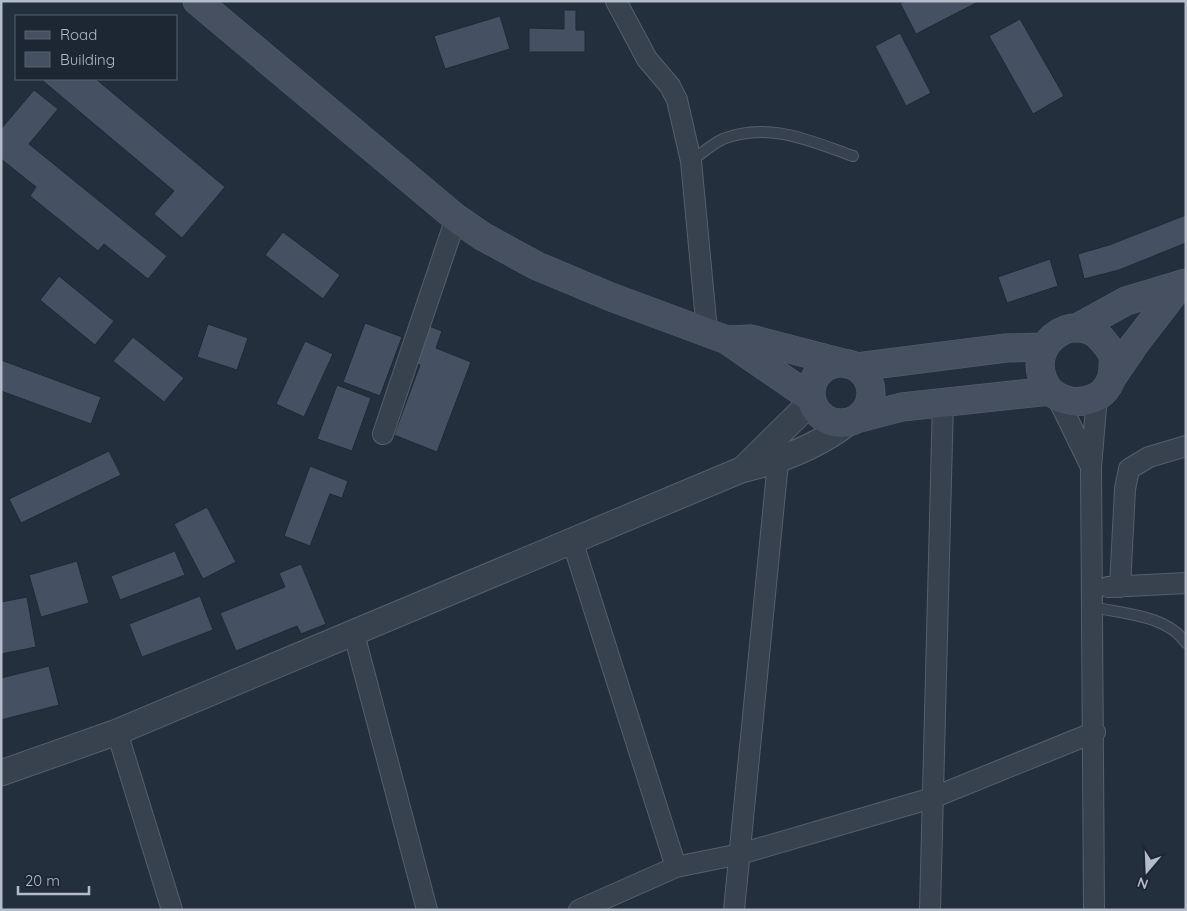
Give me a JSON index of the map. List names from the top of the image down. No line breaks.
{"legend":["Road","Building"],"scale_bar":"20 m","north":"bottom"}
